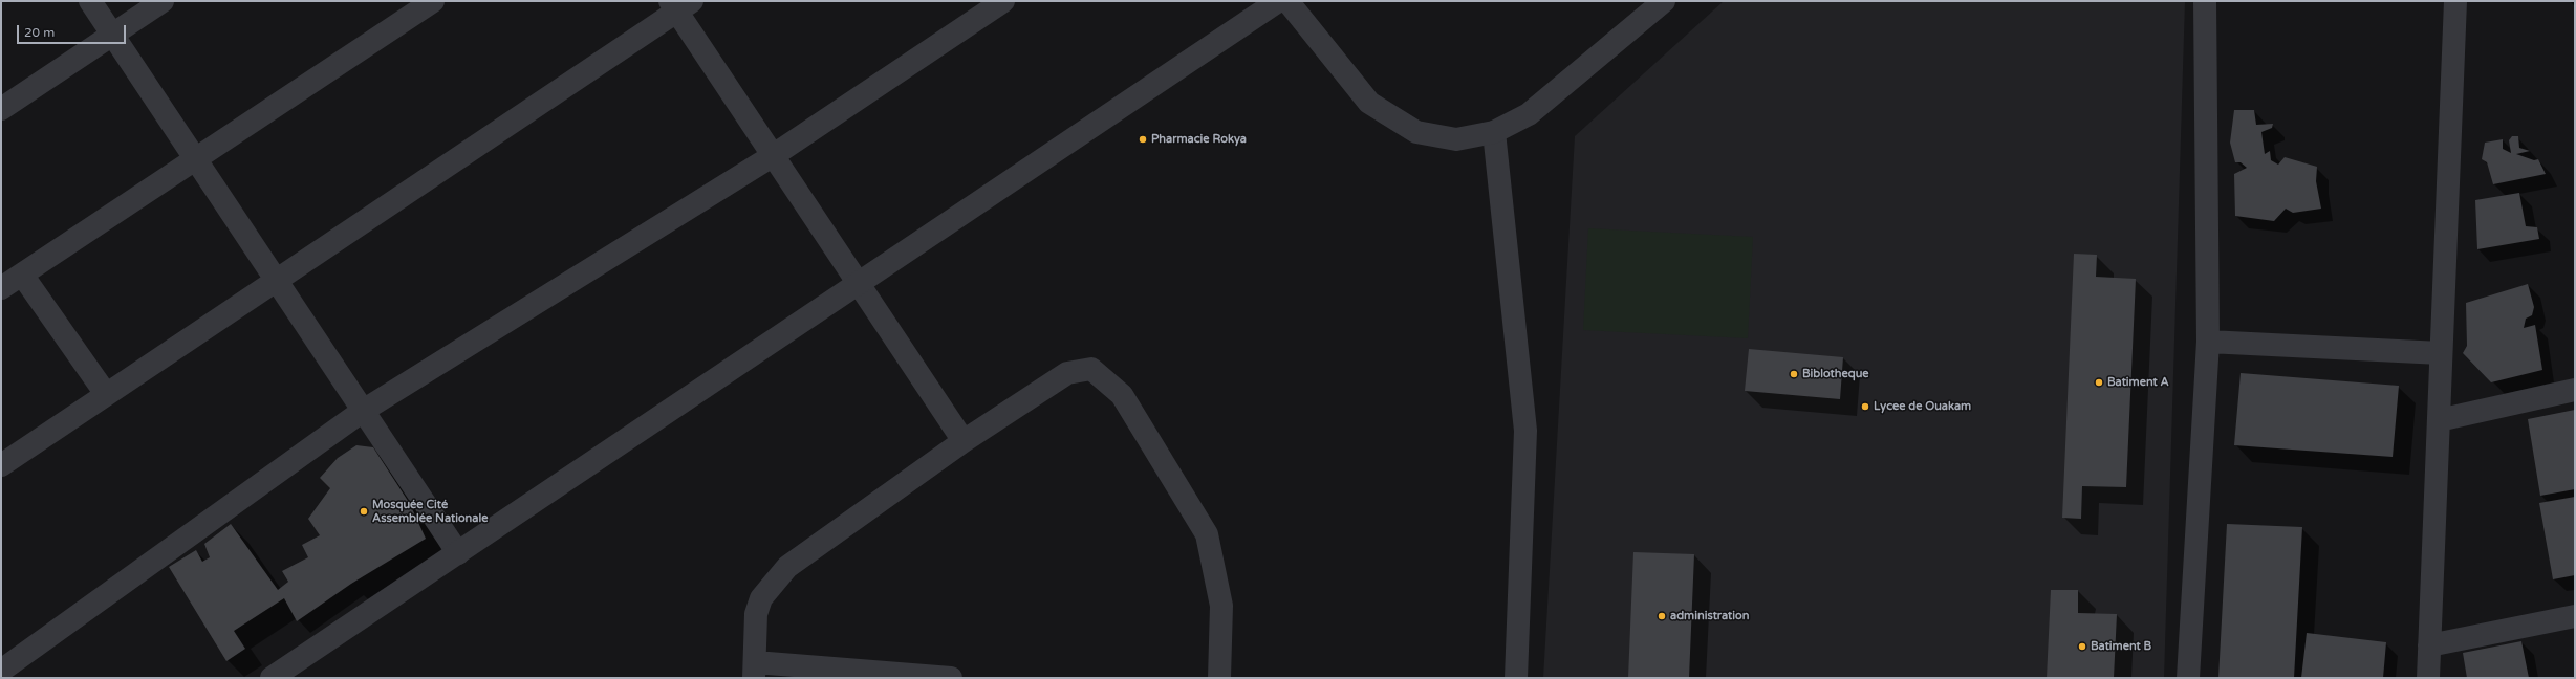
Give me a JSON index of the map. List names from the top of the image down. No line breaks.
{"places":["Pharmacie Rokya","Biblotheque","Batiment A","Lycee de Ouakam","Mosquée Cité Assemblée Nationale","administration","Batiment B"],"scale_bar":"20 m"}
